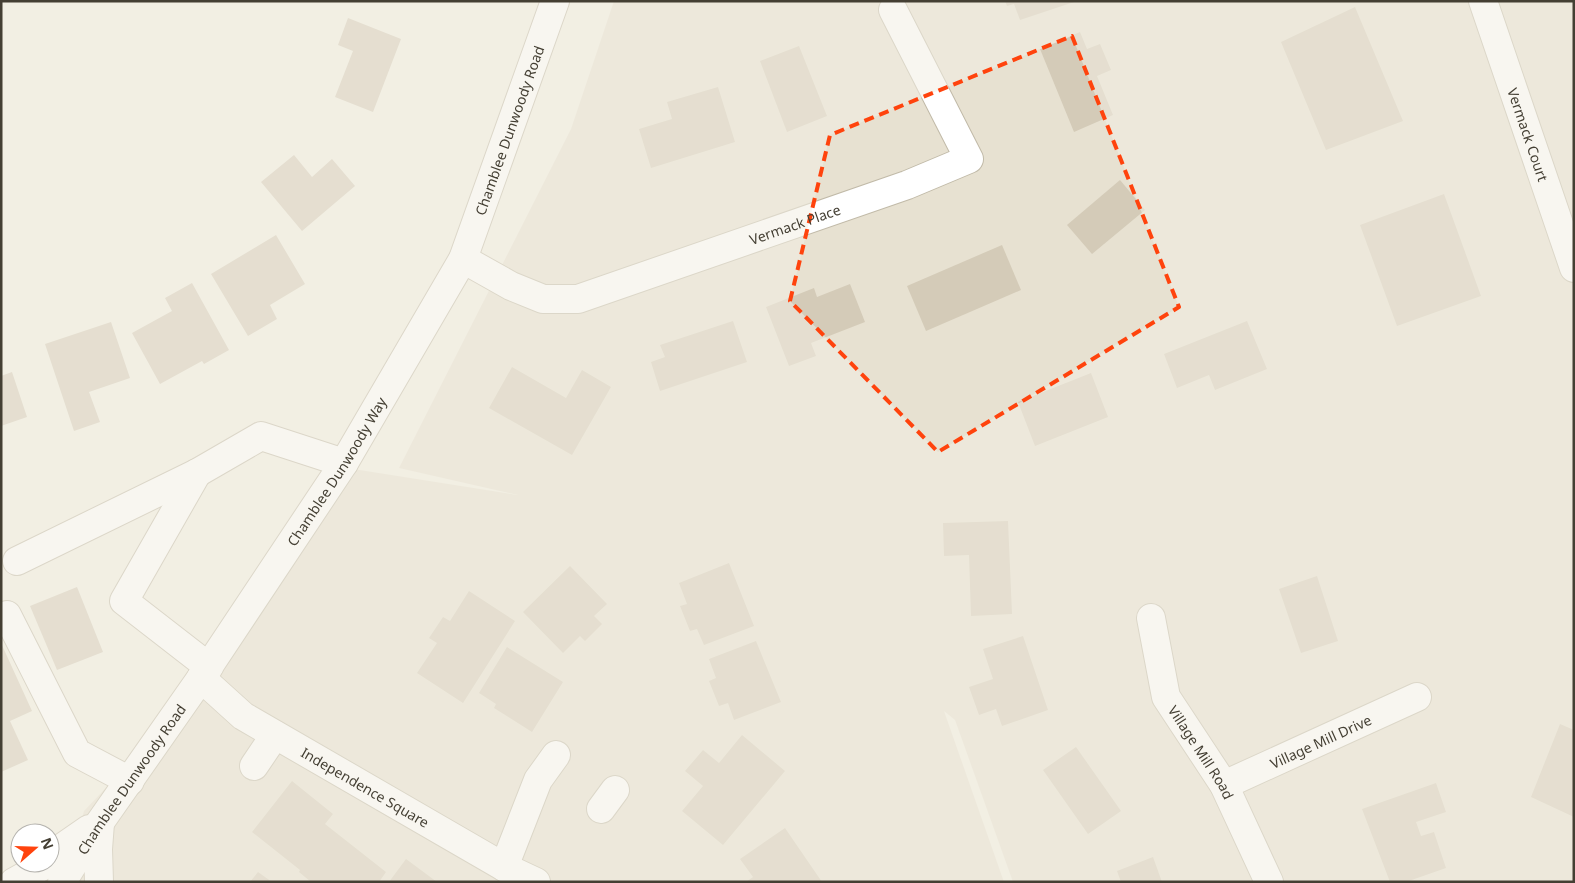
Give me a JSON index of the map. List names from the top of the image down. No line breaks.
{"streets":{"street":["Chamblee Dunwoody Road","Vermack Court","Vermack Place","Chamblee Dunwoody Way","Village Mill Drive","Village Mill Road","Independence Square"]},"crossings":[["Chamblee Dunwoody Road","Vermack Place"],["Chamblee Dunwoody Road","Chamblee Dunwoody Way"],["Chamblee Dunwoody Road","Independence Square"],["Vermack Place","Chamblee Dunwoody Way"],["Chamblee Dunwoody Way","Independence Square"],["Village Mill Drive","Village Mill Road"]],"north":"right"}
